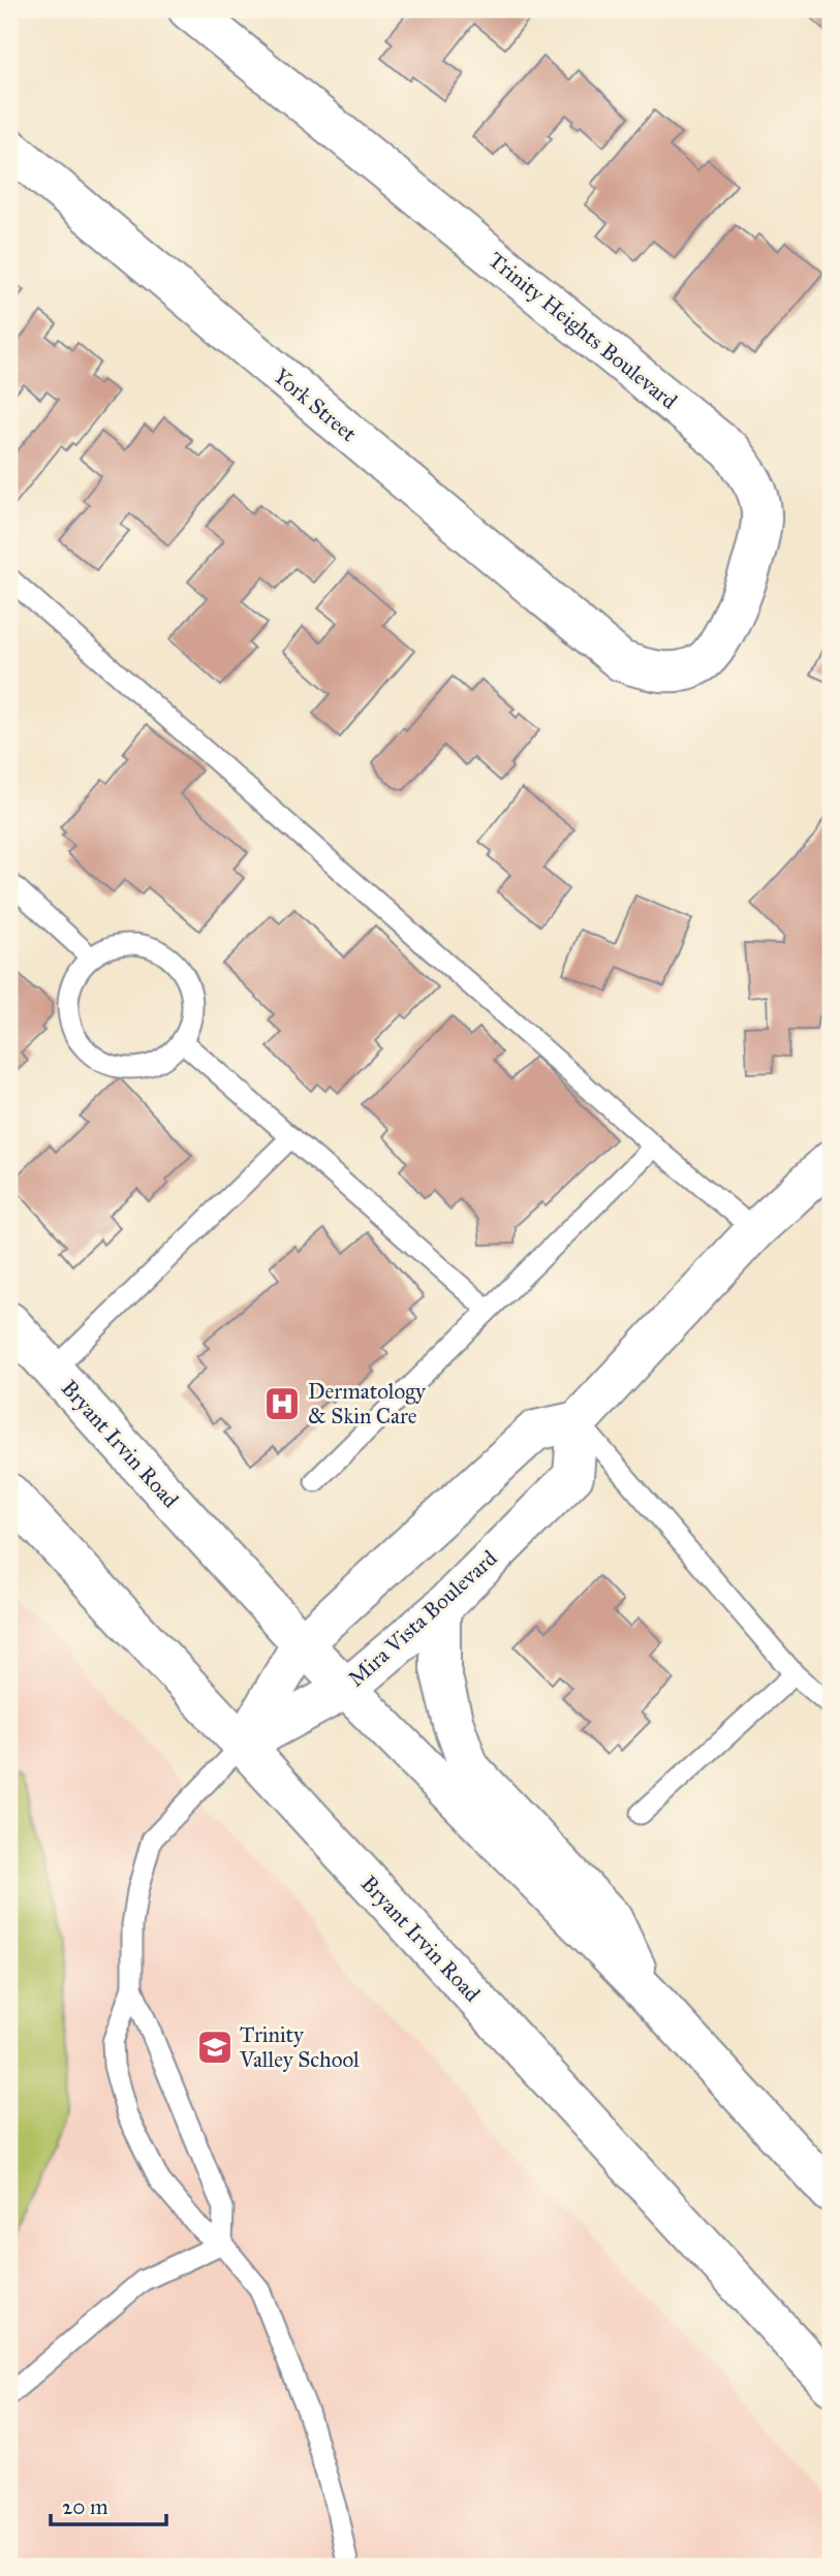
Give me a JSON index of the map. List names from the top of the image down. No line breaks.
{"streets":{"street":["Trinity Heights Boulevard","York Street","Bryant Irvin Road","Mira Vista Boulevard"]},"crossings":[["Trinity Heights Boulevard","York Street"],["Bryant Irvin Road","Mira Vista Boulevard"]],"places":{"hospital":["Dermatology & Skin Care"],"school or university":["Trinity Valley School"]},"scale_bar":"20 m"}
